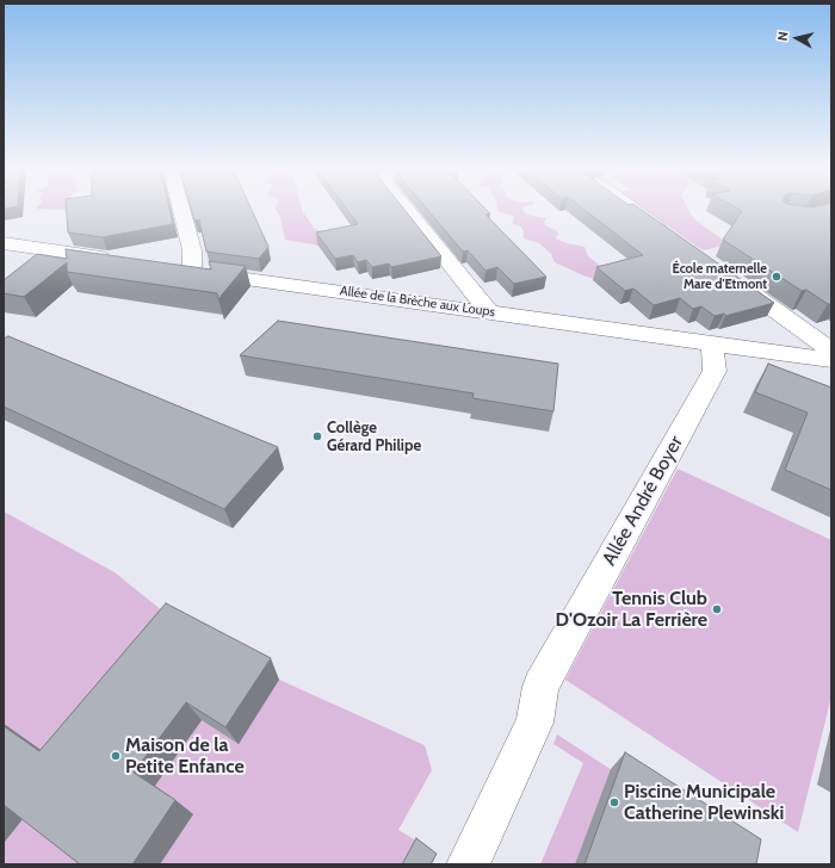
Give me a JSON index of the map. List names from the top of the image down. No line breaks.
{"streets":{"street":["Allée de la Brèche aux Loups","Allée André Boyer"]},"crossings":[["Allée de la Brèche aux Loups","Allée André Boyer"]],"places":["École maternelle Mare d'Etmont","Collège Gérard Philipe","Tennis Club D'Ozoir La Ferrière","Maison de la Petite Enfance","Piscine Municipale Catherine Plewinski"],"north":"left"}
